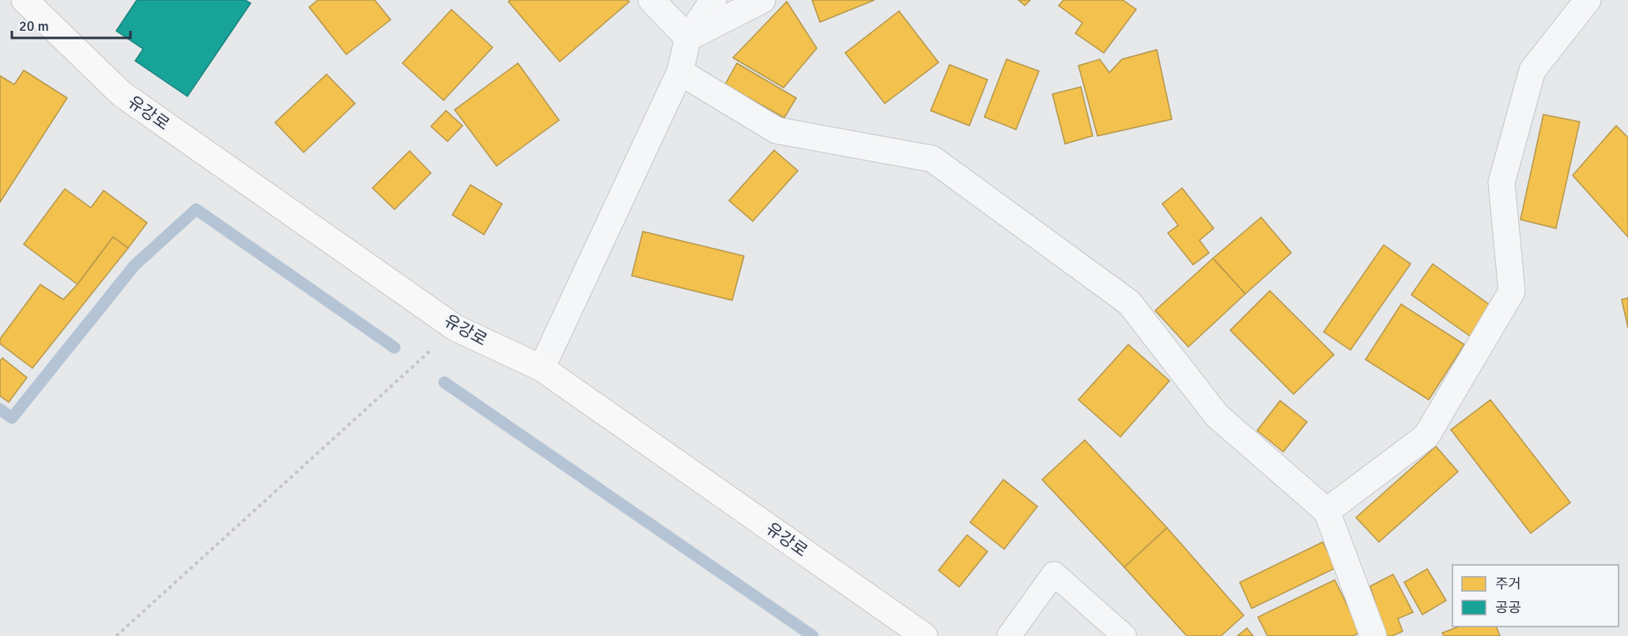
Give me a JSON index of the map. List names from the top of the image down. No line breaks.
{"streets":{"main road":["유강로"]},"legend":["주거","공공"],"scale_bar":"20 m"}
